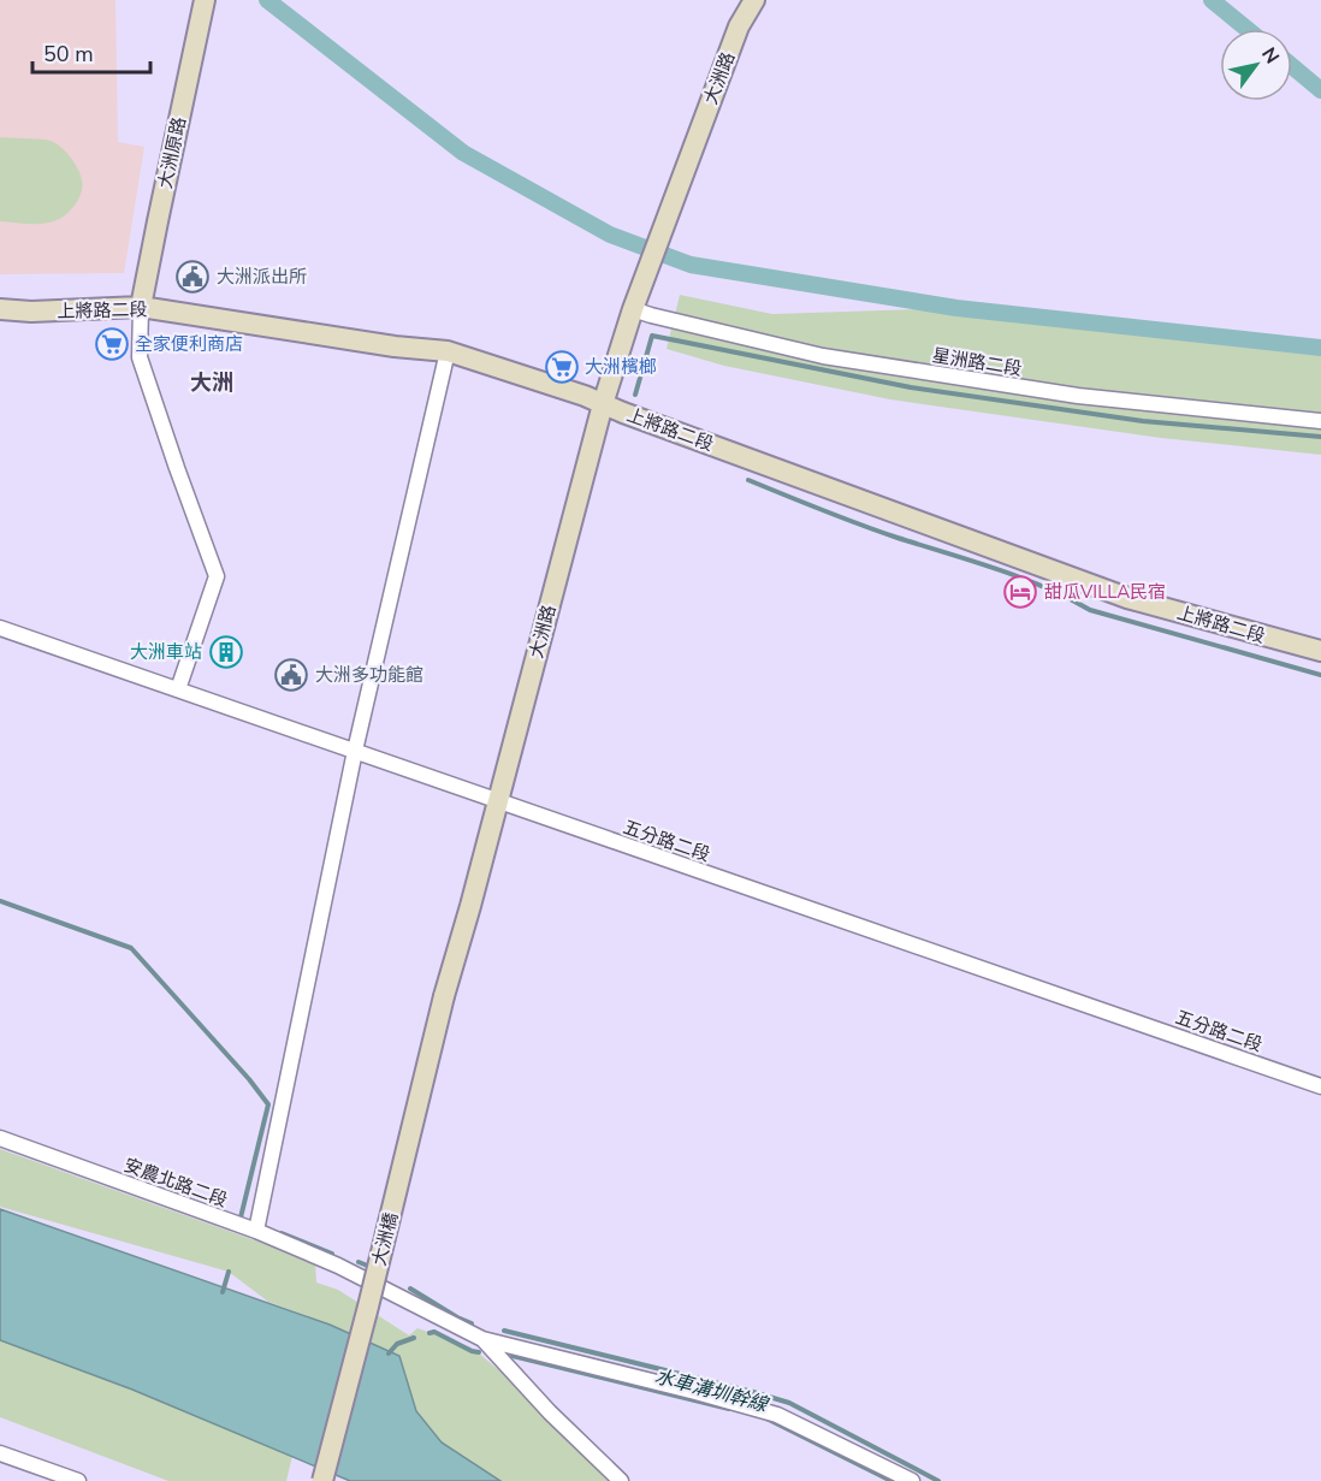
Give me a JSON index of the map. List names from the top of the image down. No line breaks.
{"streets":{"street":["大洲路","大洲原路","上將路二段","星洲路二段","五分路二段","安農北路二段","大洲橋"]},"crossings":[["大洲路","上將路二段"],["大洲路","星洲路二段"],["大洲路","五分路二段"],["大洲路","大洲橋"],["大洲原路","上將路二段"]],"districts":["大洲"],"water":["水車溝圳幹線"],"places":{"public building":["大洲派出所","大洲多功能館"],"supermarket":["全家便利商店","大洲檳榔"],"hotel":["甜瓜VILLA民宿"],"building":["大洲車站"]},"scale_bar":"50 m","north":"top right"}
